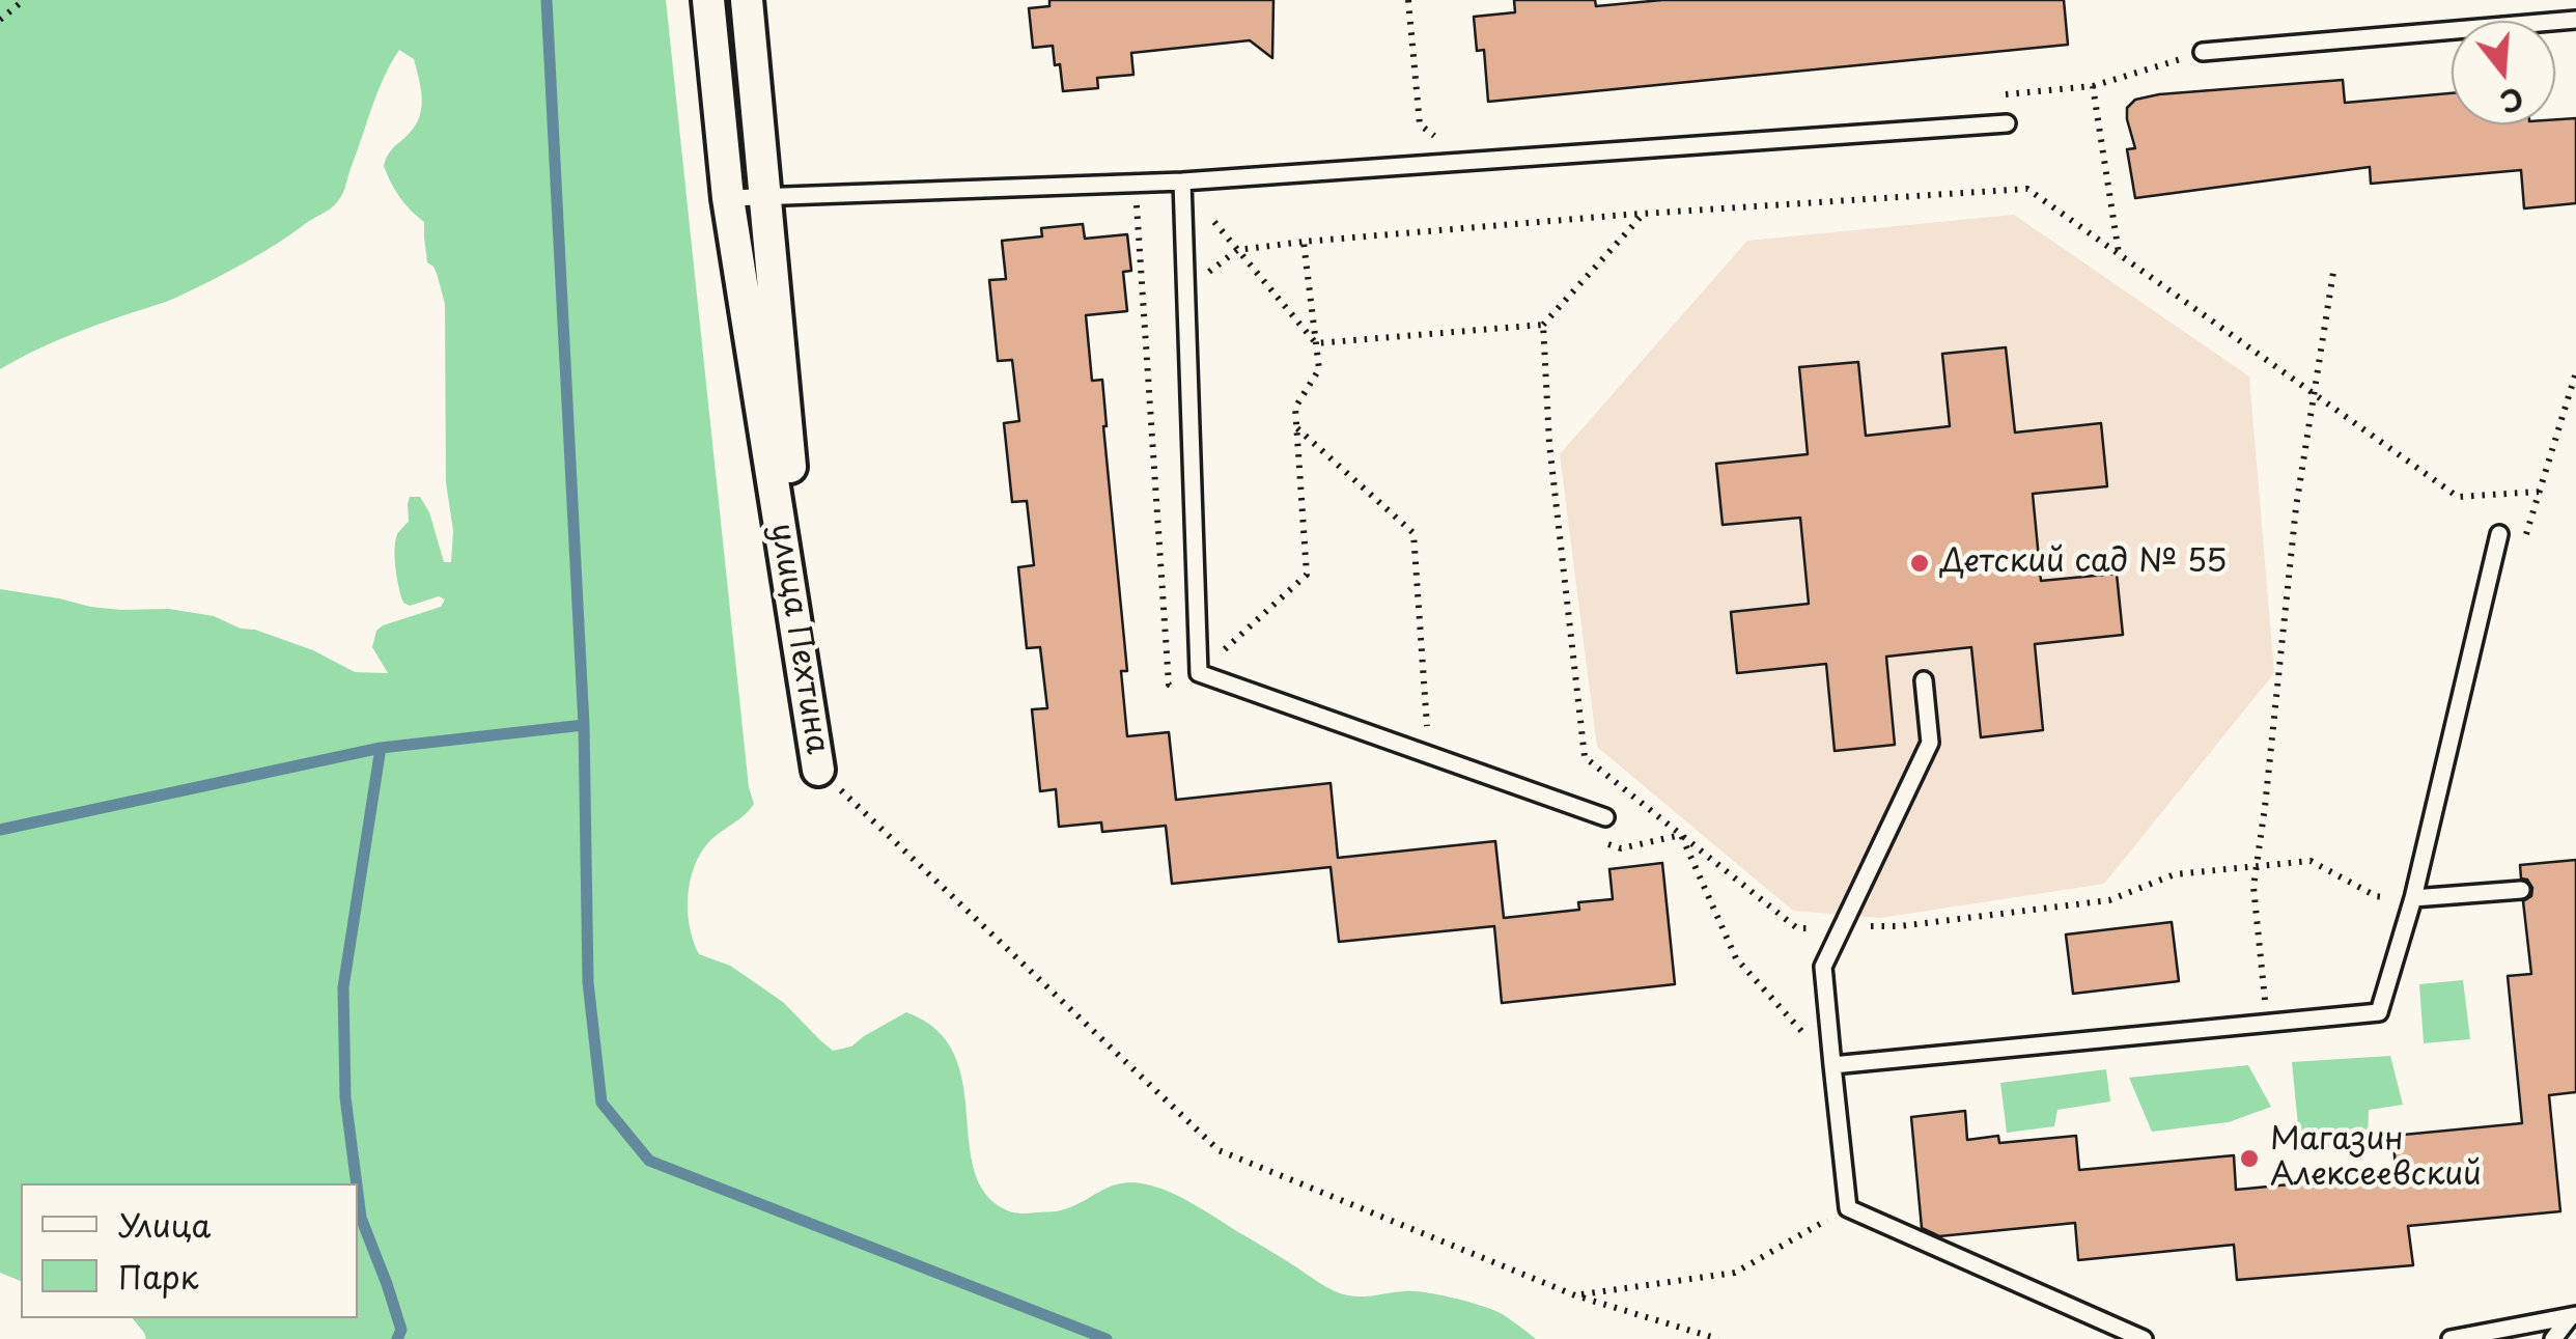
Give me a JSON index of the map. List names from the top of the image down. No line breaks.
{"streets":{"street":["улица Пехтина"]},"places":["Детский сад № 55","Магазин Алексеевский"],"legend":["Улица","Парк"],"north":"bottom"}
